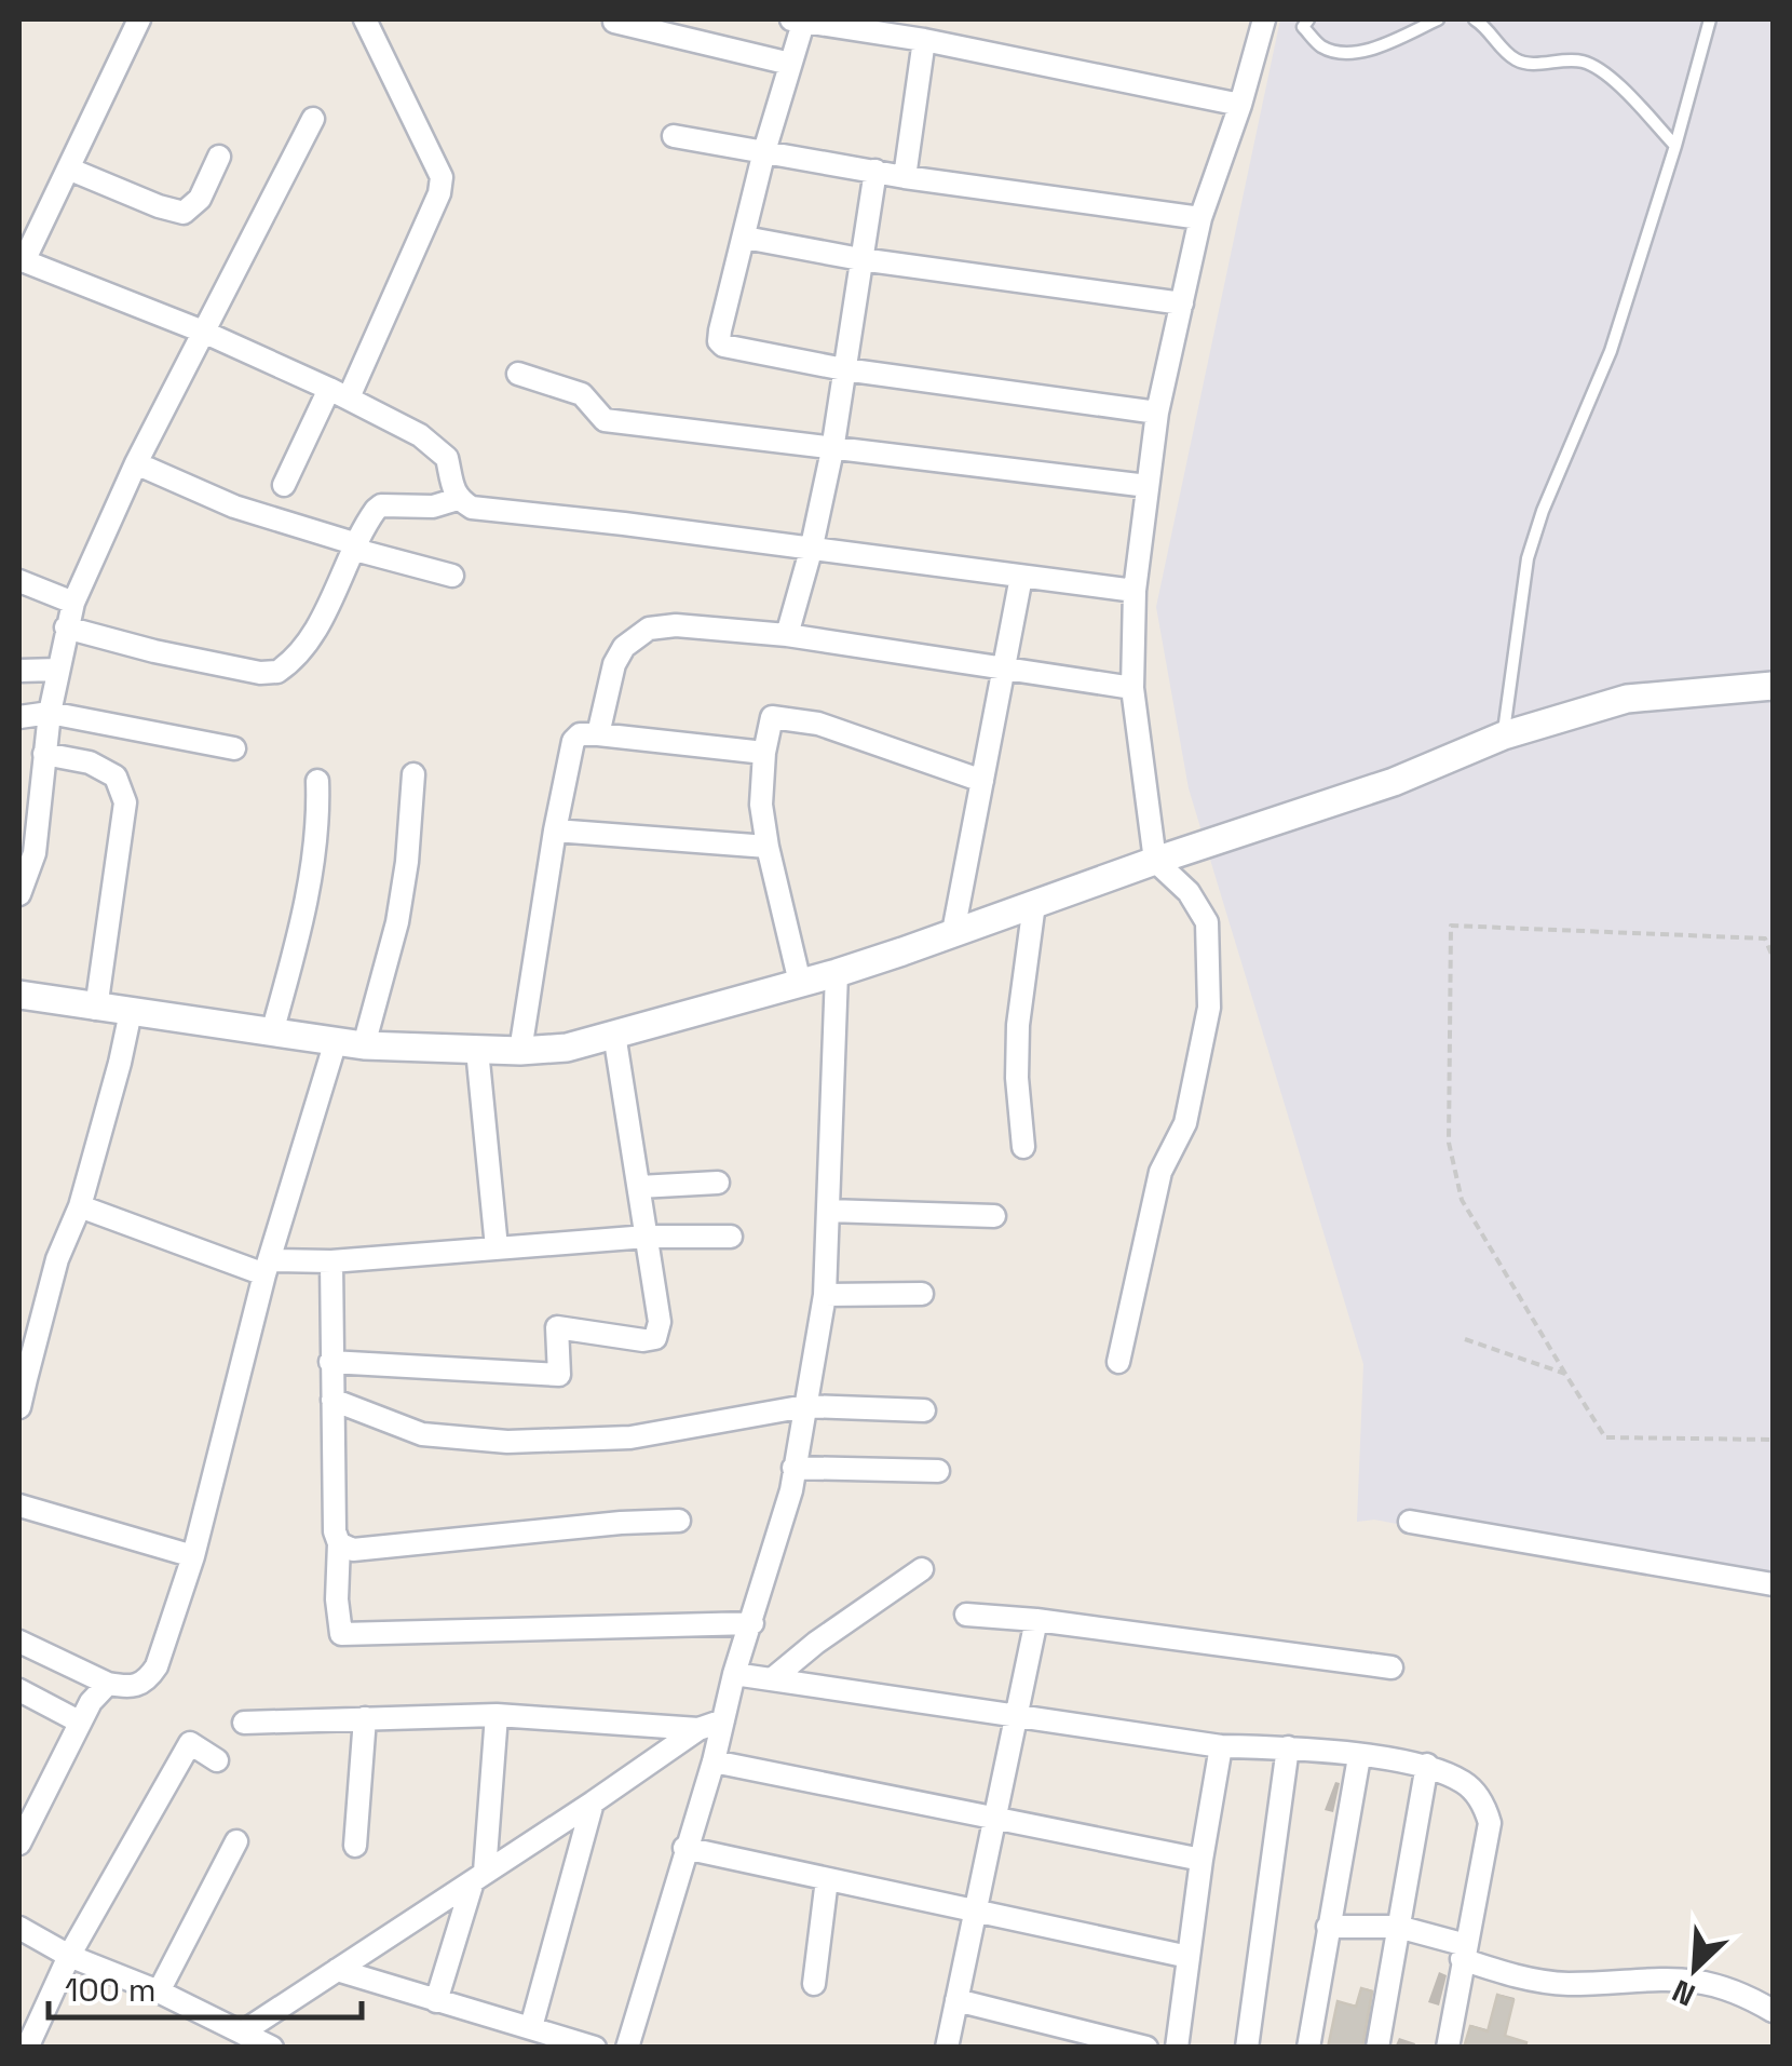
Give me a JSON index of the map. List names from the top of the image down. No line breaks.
{"scale_bar":"100 m","north":"bottom left"}
